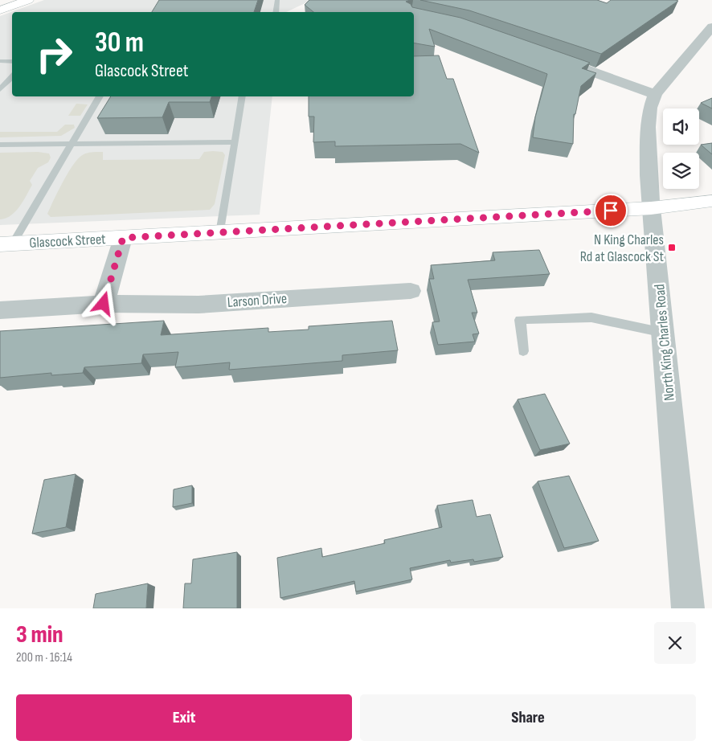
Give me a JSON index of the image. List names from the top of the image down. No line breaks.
{"streets":{"street":["Glascock Street","Larson Drive","North King Charles Road"]},"crossings":[["Glascock Street","North King Charles Road"]],"places":{"transit":["N King Charles Rd at Glascock St"]},"page":{"turn":["30 m","Glascock Street"],"heading":["3 min","200 m · 16:14"],"buttons":["Exit","Share"]}}
